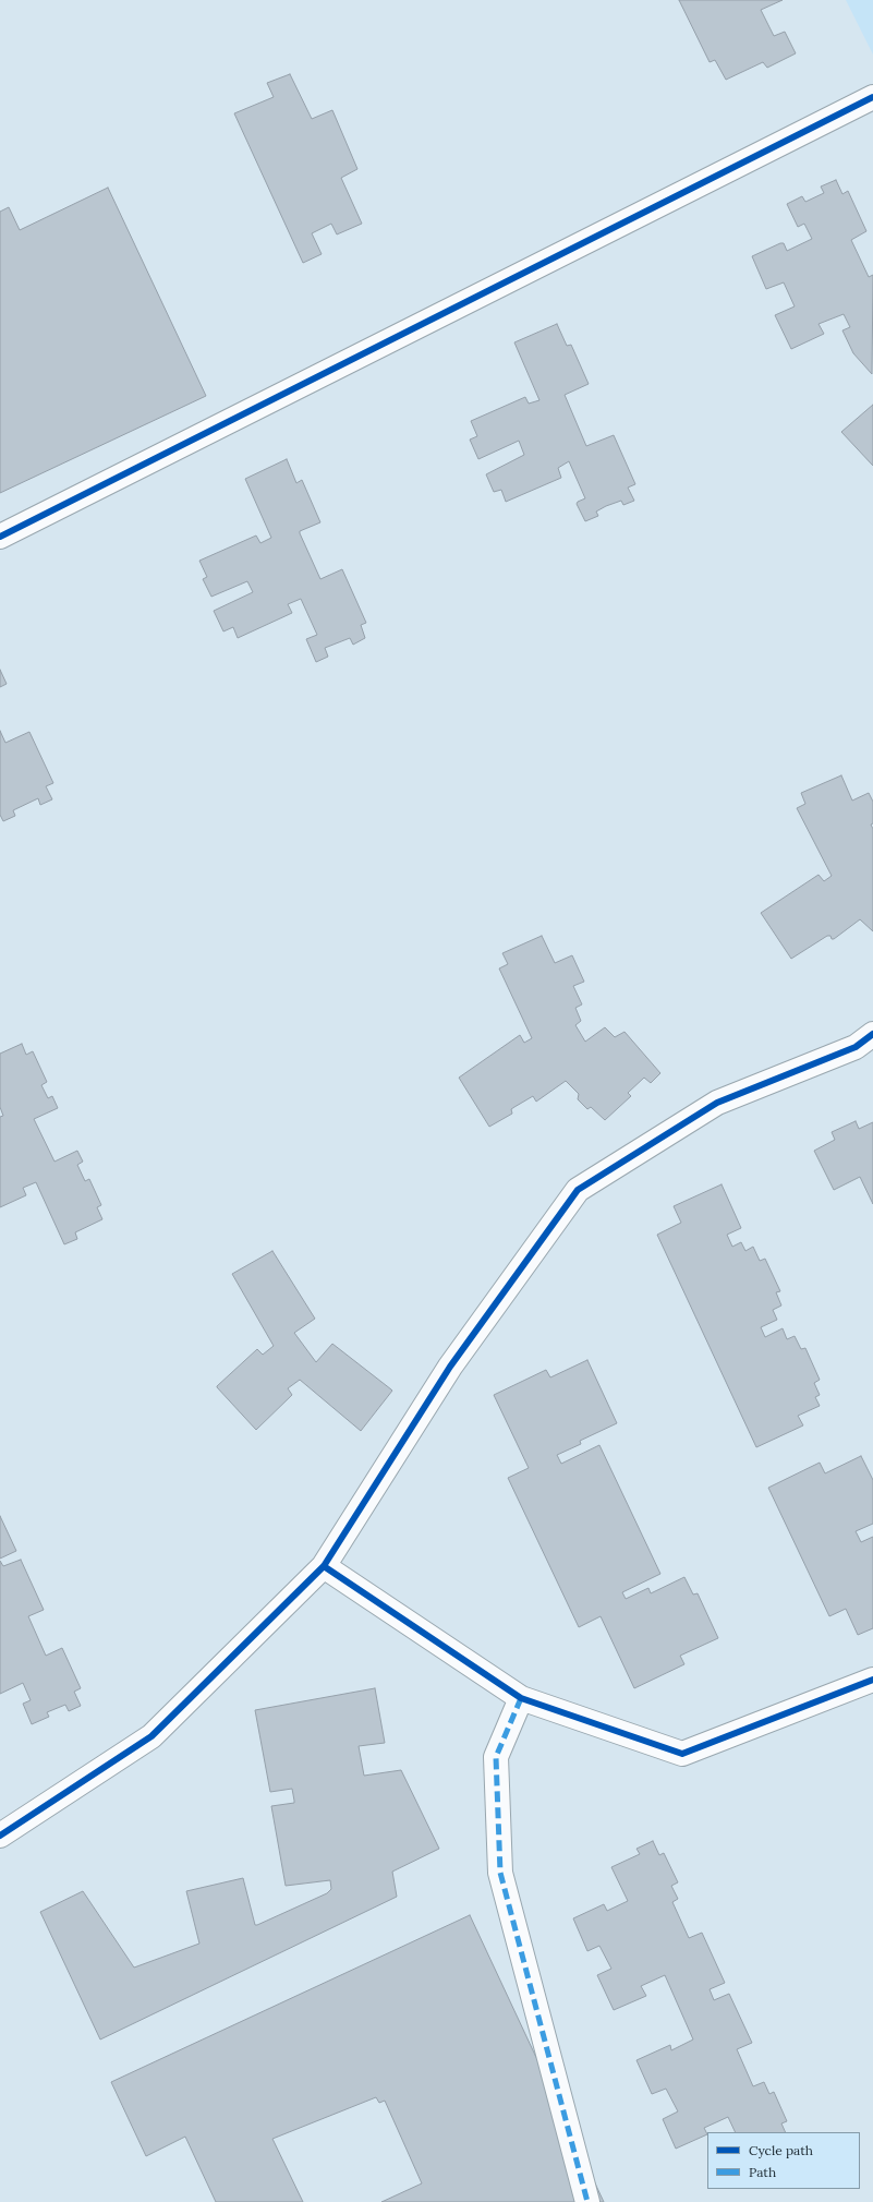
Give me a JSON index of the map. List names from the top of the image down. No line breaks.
{"legend":["Cycle path","Path"]}
